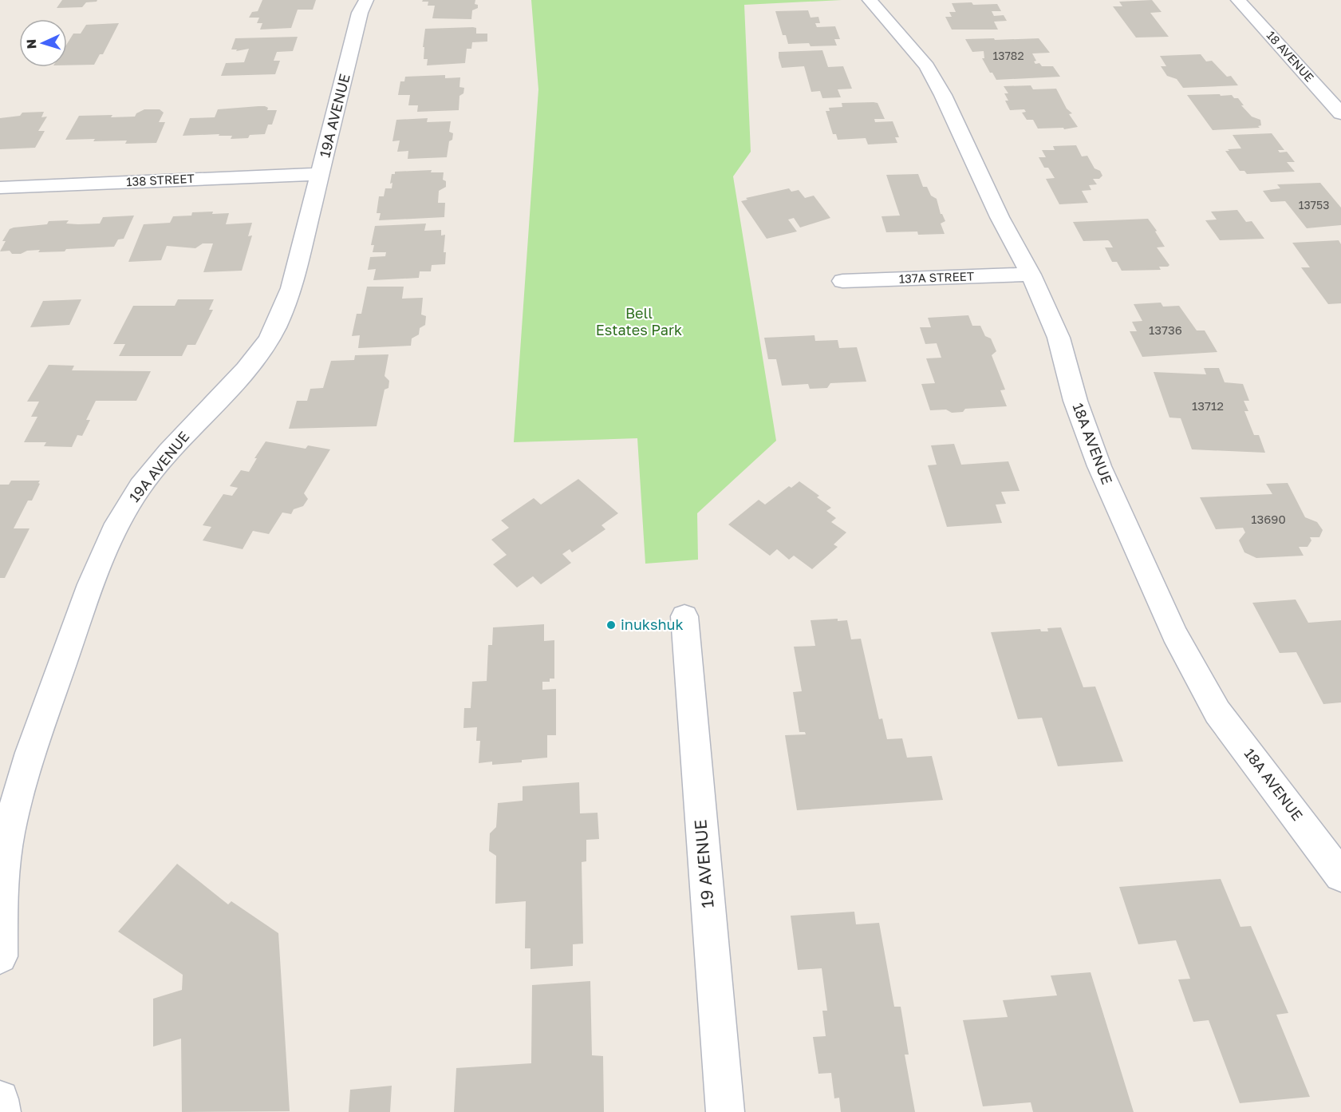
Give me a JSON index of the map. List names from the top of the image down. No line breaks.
{"streets":{"street":["18 AVENUE","19A AVENUE","138 STREET","137A STREET","18A AVENUE","19 AVENUE"]},"crossings":[["19A AVENUE","138 STREET"],["137A STREET","18A AVENUE"]],"parks":["Bell Estates Park"],"places":["inukshuk"],"house_numbers":["13782","13753","13736","13712","13690"],"north":"left"}
